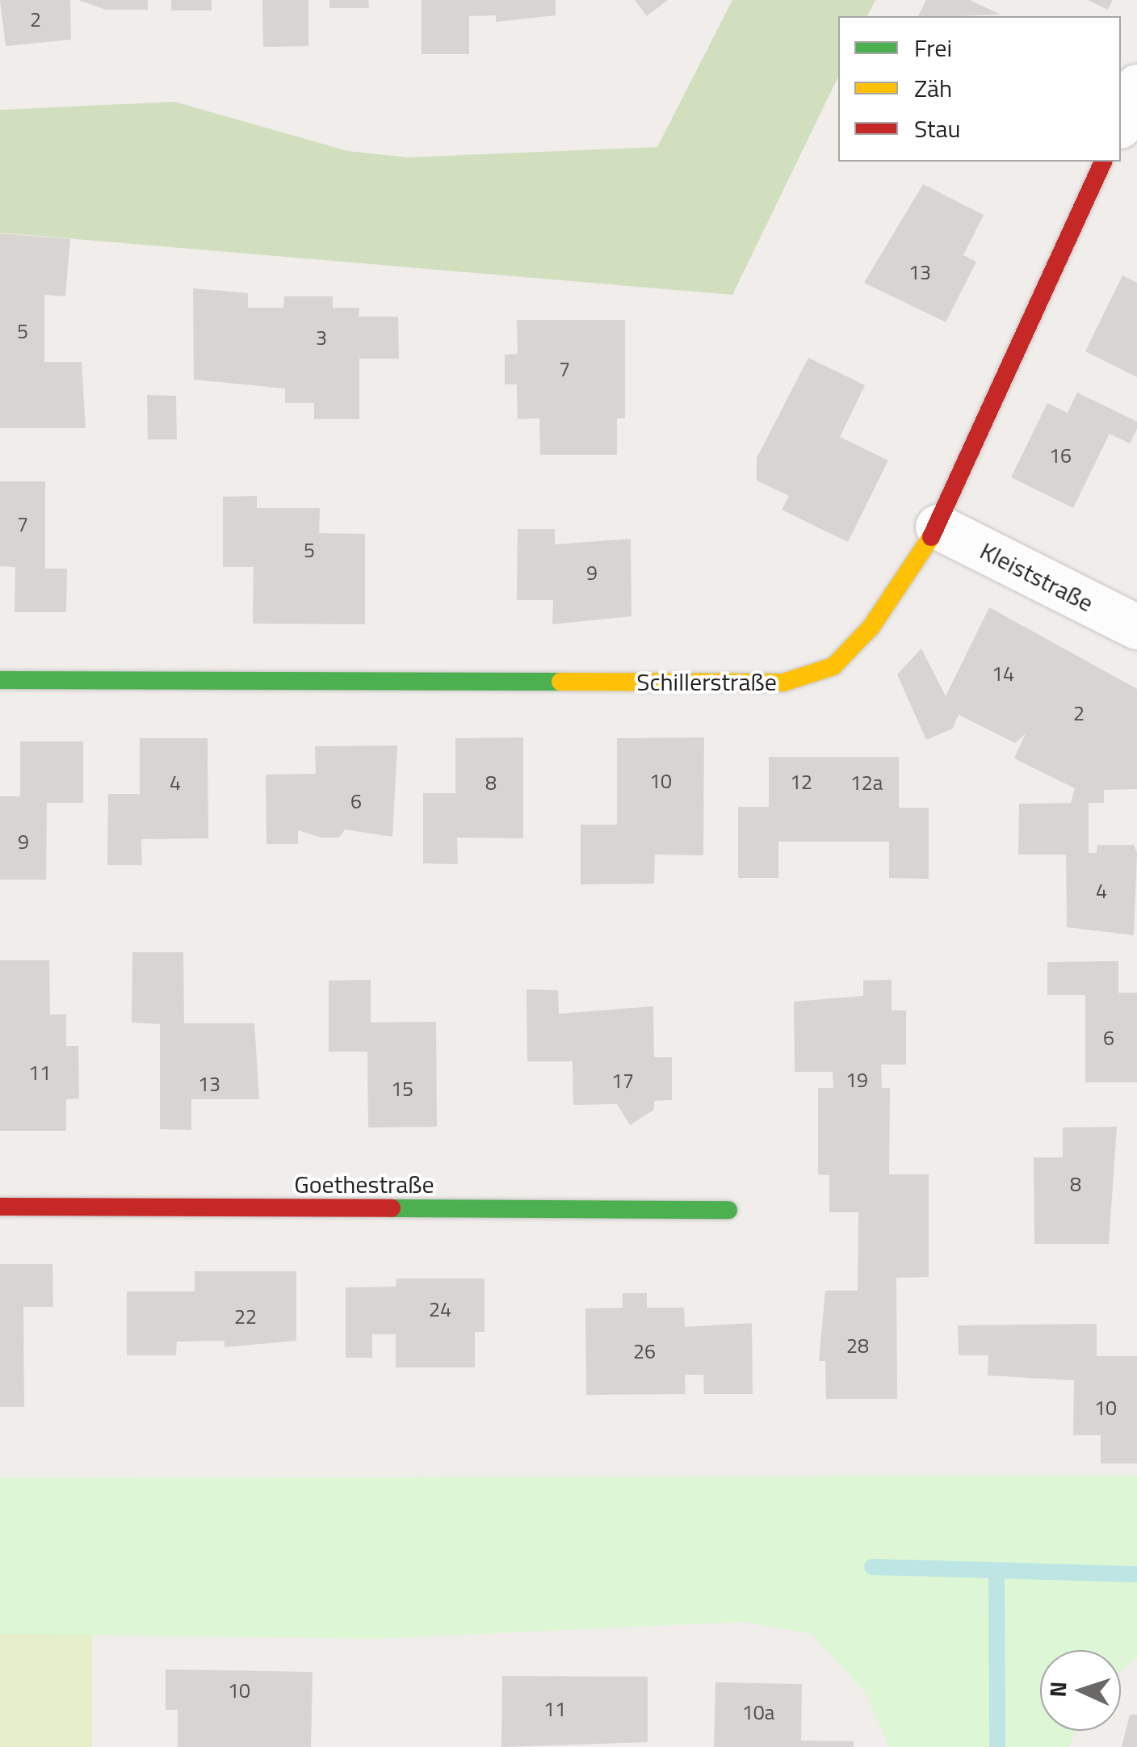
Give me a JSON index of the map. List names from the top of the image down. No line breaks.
{"streets":{"street":["Kleiststraße","Schillerstraße","Goethestraße"]},"crossings":[["Kleiststraße","Schillerstraße"]],"house_numbers":["2","13","5","3","7","16","7","5","9","14","2","10","12","4","8","12a","6","9","4","6","11","19","17","13","15","8","24","22","28","26","10","10","11","10a"],"legend":["Frei","Zäh","Stau"],"north":"left"}
